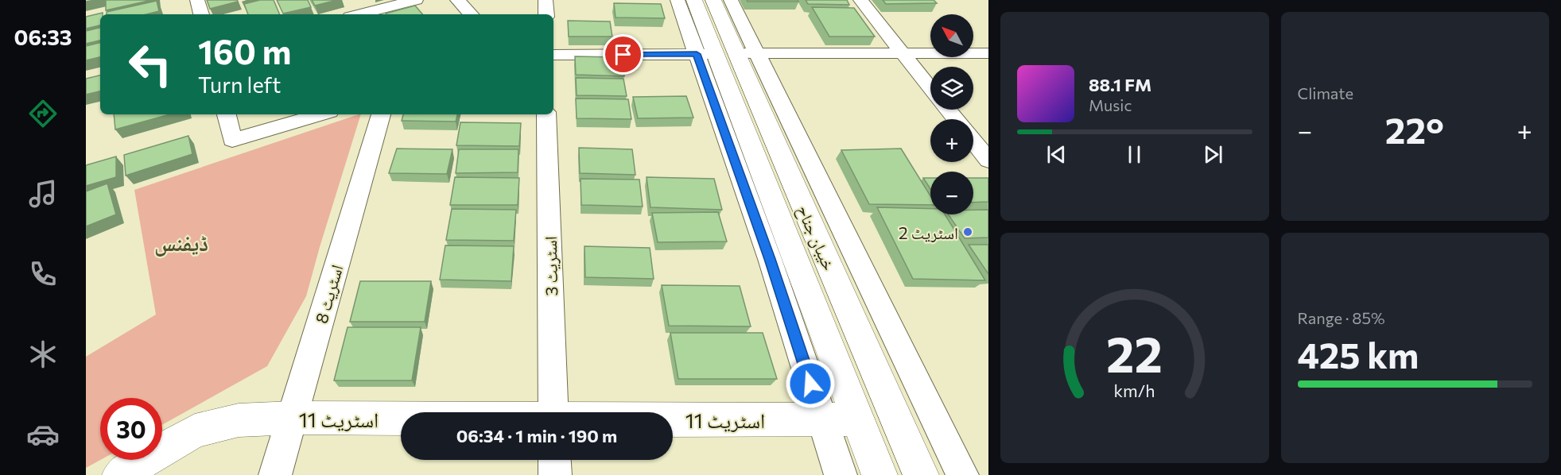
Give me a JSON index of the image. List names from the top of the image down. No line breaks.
{"streets":{"main road":["خیبان جناح","اسٹریٹ 11"],"street":["اسٹریٹ 3","اسٹریٹ 8"]},"crossings":[["خیبان جناح","اسٹریٹ 11"],["اسٹریٹ 8","اسٹریٹ 11"]],"districts":["ڈیفنس"],"places":["اسٹریٹ 2"],"north":"top left","page":{"tabs":"06:33","tile":["Climate",["Range · 85%","425 km"]],"map_buttons":["+","−"],"turn":["160 m","Turn left"],"song":["88.1 FM","Music"],"heat":["−","22°","+"],"limit":"30","trip":"06:34 · 1 min · 190 m","gauge":["22","km/h"]}}
